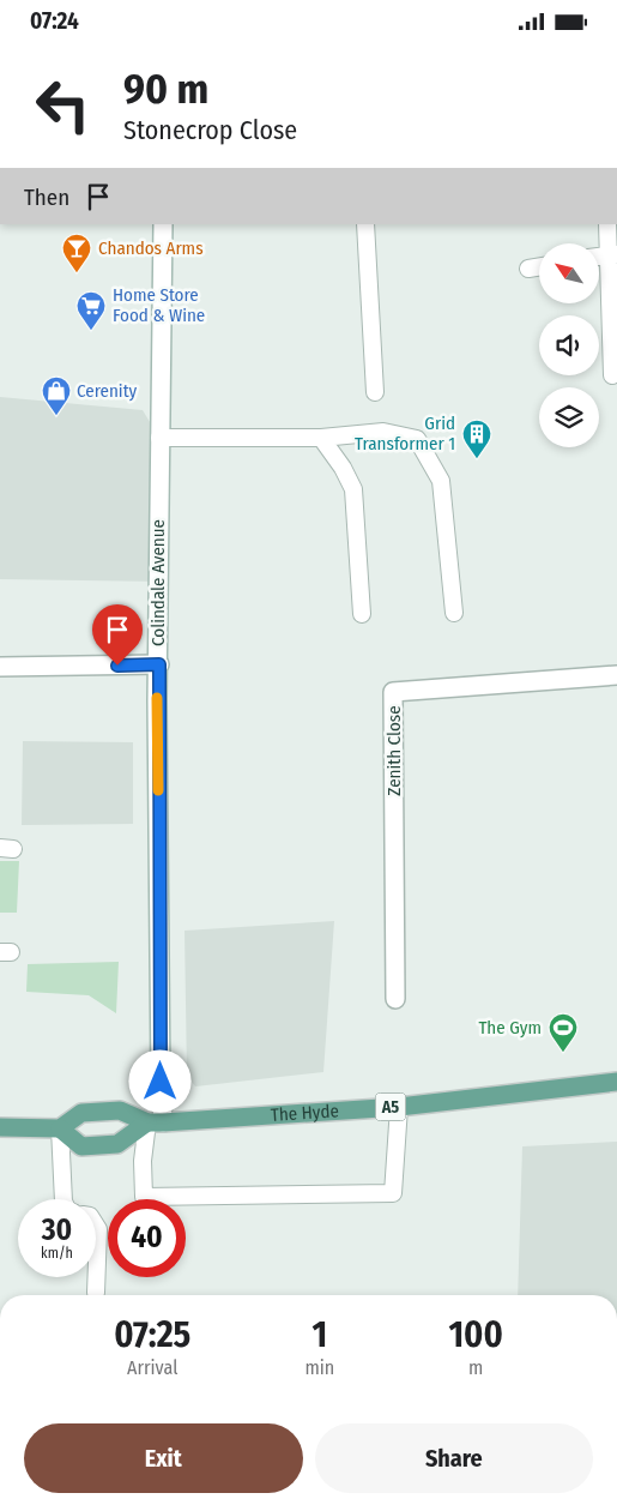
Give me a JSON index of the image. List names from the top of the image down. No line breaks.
{"streets":{"main road":["A5","The Hyde"],"street":["Colindale Avenue","Zenith Close"]},"crossings":[["Colindale Avenue","The Hyde"]],"places":{"bar":["Chandos Arms"],"supermarket":["Home Store Food & Wine"],"shop":["Cerenity"],"building":["Grid Transformer 1"],"sports":["The Gym"]},"north":"top left","page":{"status":"07:24","turn":["90 m","Stonecrop Close"],"then":"Then","speed":"30 km/h","limit":"40","eta":["07:25","Arrival","1","min","100","m"],"buttons":["Exit","Share"]}}
